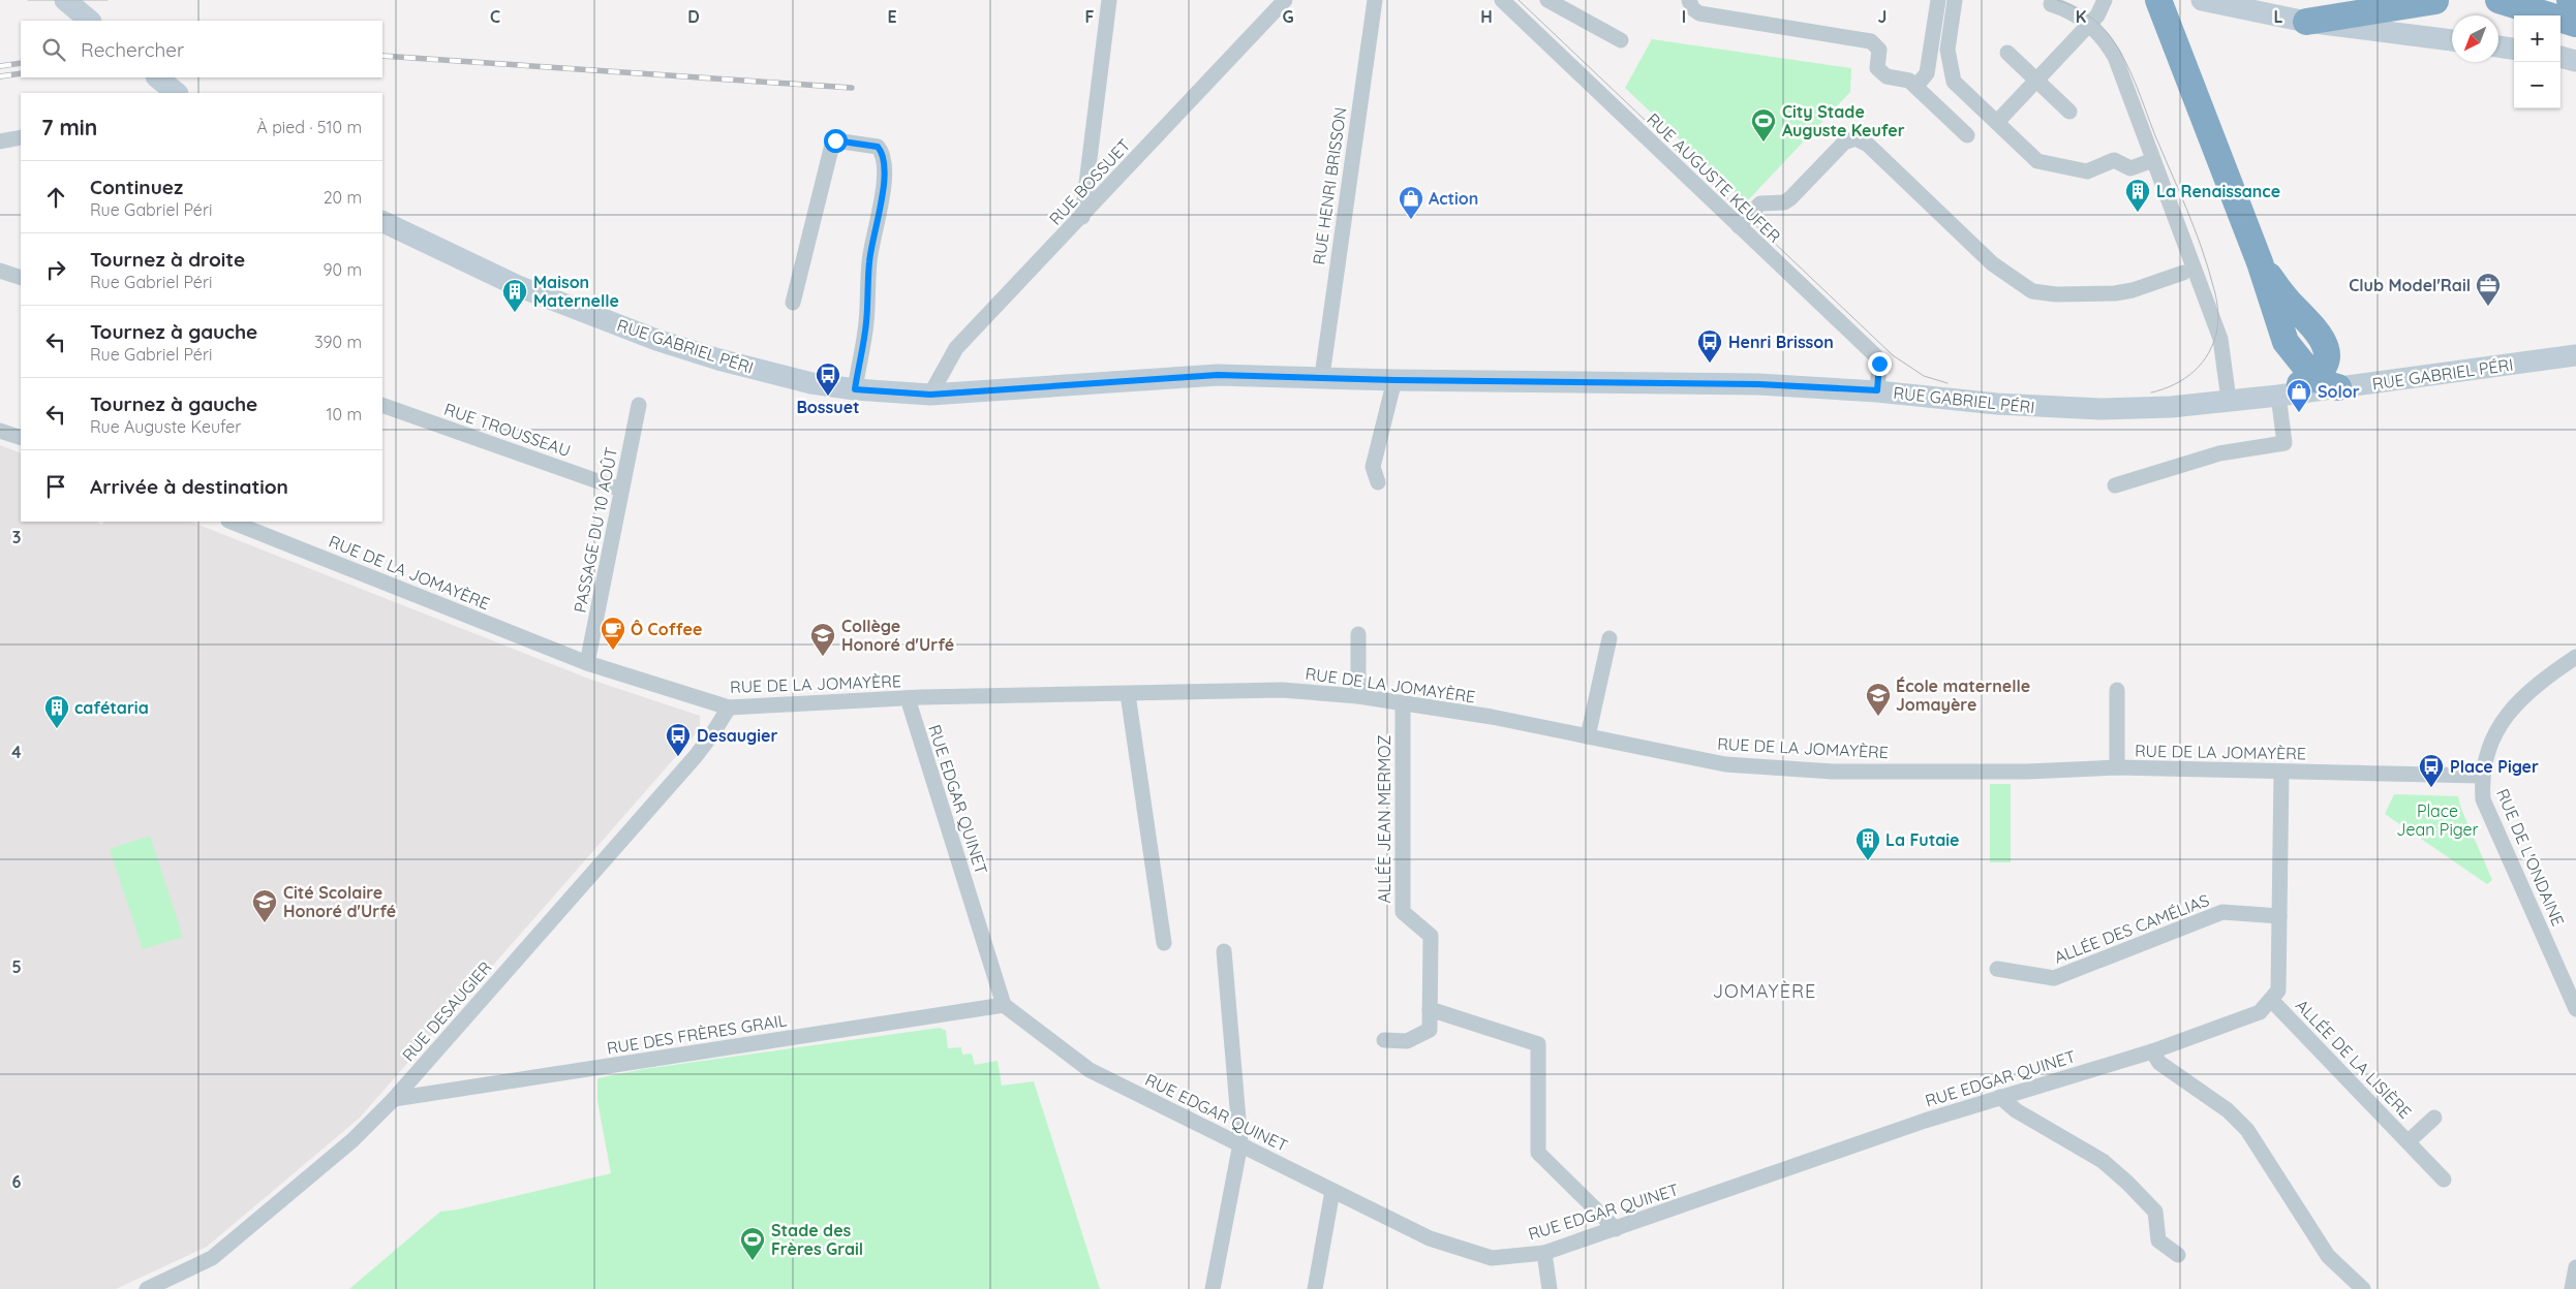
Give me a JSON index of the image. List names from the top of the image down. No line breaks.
{"streets":{"main road":["RUE GABRIEL PÉRI"],"street":["RUE AUGUSTE KEUFER","RUE BOSSUET","RUE HENRI BRISSON","RUE TROUSSEAU","PASSAGE DU 10 AOÛT","RUE DE LA JOMAYÈRE","RUE EDGAR QUINET","ALLÉE JEAN MERMOZ","RUE DE L'ONDAINE","ALLÉE DES CAMÉLIAS","RUE DESAUGIER","RUE DES FRÈRES GRAIL","ALLÉE DE LA LISIÈRE"]},"crossings":[["RUE AUGUSTE KEUFER","RUE GABRIEL PÉRI"],["RUE BOSSUET","RUE GABRIEL PÉRI"],["RUE HENRI BRISSON","RUE GABRIEL PÉRI"],["RUE TROUSSEAU","PASSAGE DU 10 AOÛT"],["PASSAGE DU 10 AOÛT","RUE DE LA JOMAYÈRE"],["RUE DE LA JOMAYÈRE","RUE EDGAR QUINET"],["RUE DE LA JOMAYÈRE","ALLÉE JEAN MERMOZ"],["RUE DE LA JOMAYÈRE","RUE DE L'ONDAINE"],["RUE DE LA JOMAYÈRE","RUE DESAUGIER"],["RUE EDGAR QUINET","RUE DES FRÈRES GRAIL"],["RUE EDGAR QUINET","ALLÉE DE LA LISIÈRE"],["RUE DESAUGIER","RUE DES FRÈRES GRAIL"]],"districts":["JOMAYÈRE"],"parks":["Place Jean Piger"],"places":{"sports":["City Stade Auguste Keufer","Stade des Frères Grail"],"building":["La Renaissance","Maison Maternelle","cafétaria","La Futaie"],"shop":["Action","Solor"],"office":["Club Model'Rail"],"bus stop":["Henri Brisson","Bossuet","Desaugier","Place Piger"],"cafe":["Ô Coffee"],"school or university":["Collège Honoré d'Urfé","École maternelle Jomayère","Cité Scolaire Honoré d'Urfé"]},"north":"bottom left","page":{"map_buttons":["+","−"],"search":"Rechercher","heading":["7 min","À pied · 510 m"],"list":[["Continuez","Rue Gabriel Péri","20 m"],["Tournez à droite","Rue Gabriel Péri","90 m"],["Tournez à gauche","Rue Gabriel Péri","390 m"],["Tournez à gauche","Rue Auguste Keufer","10 m"],"Arrivée à destination"]},"grid":{"columns":["C","D","E","F","G","H","I","J","K","L"],"rows":["3","4","5","6"]}}
